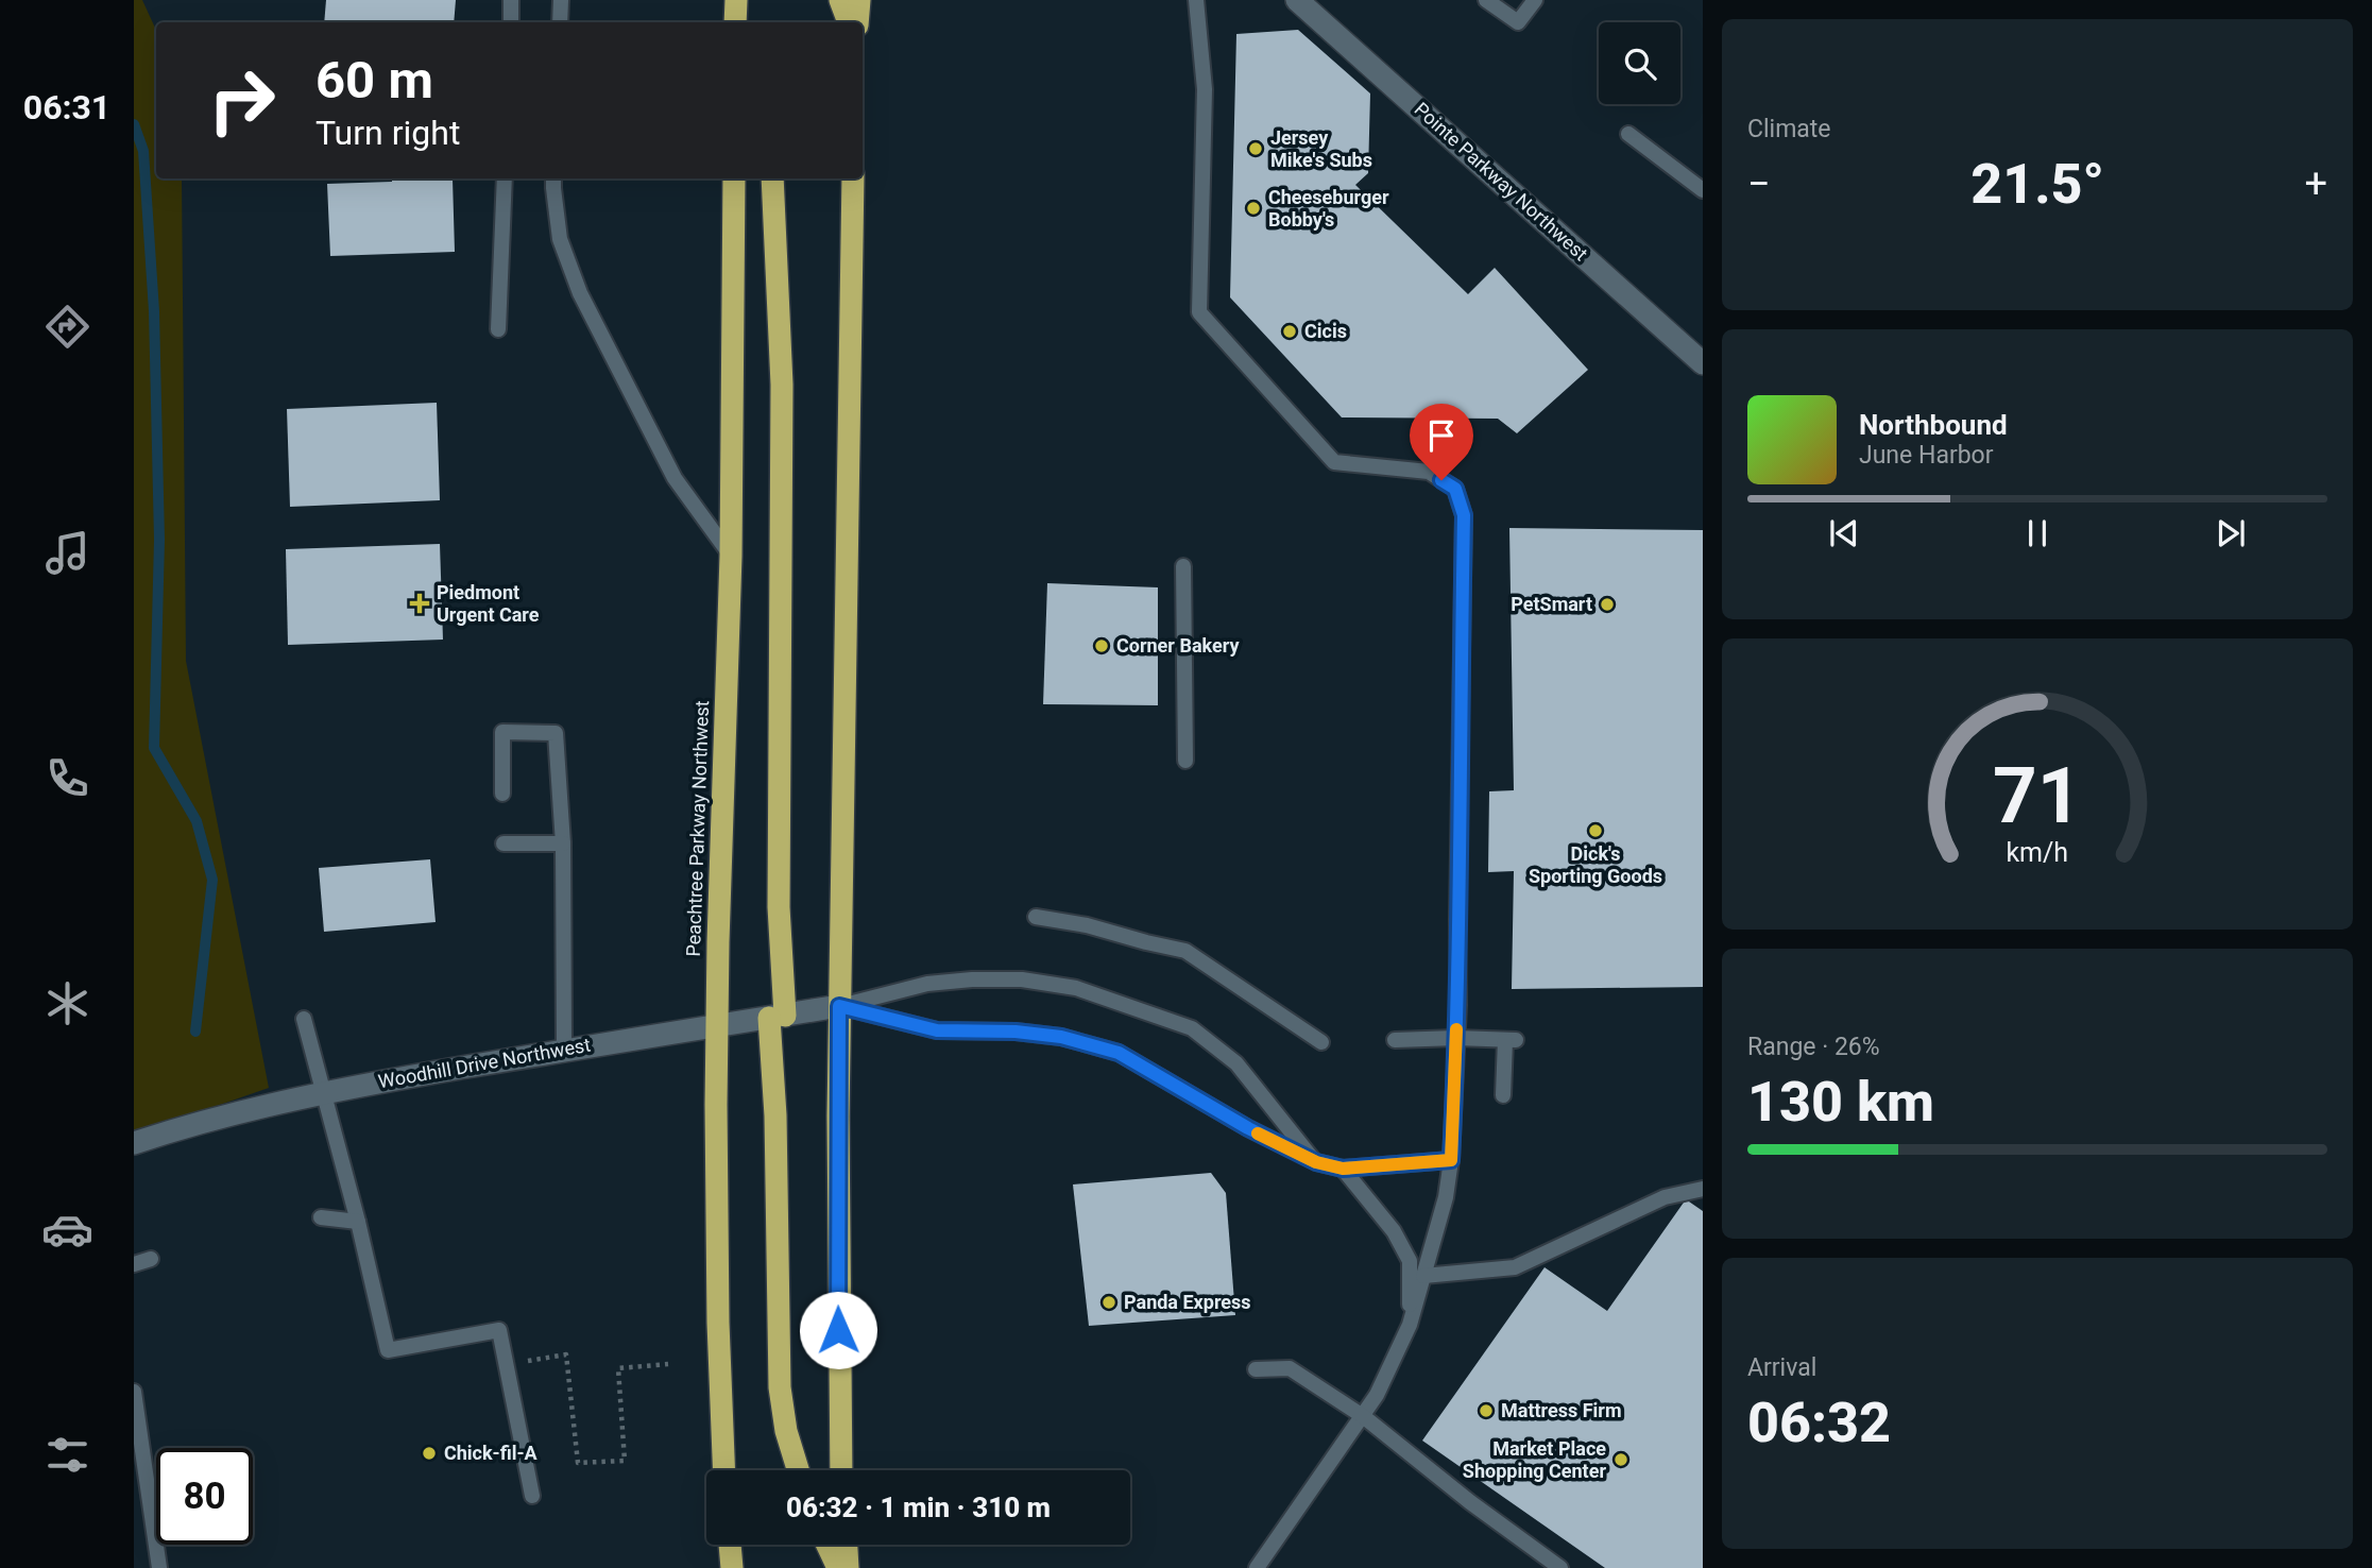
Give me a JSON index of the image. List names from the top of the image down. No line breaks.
{"streets":{"highway":["Peachtree Parkway Northwest"],"street":["Pointe Parkway Northwest","Woodhill Drive Northwest"]},"crossings":[["Peachtree Parkway Northwest","Woodhill Drive Northwest"]],"places":{"other":["Jersey Mike's Subs","Cheeseburger Bobby's","Cicis","PetSmart","Corner Bakery","Dick's Sporting Goods","Panda Express","Mattress Firm","Chick-fil-A","Market Place Shopping Center"],"health":["Piedmont Urgent Care"]},"page":{"tabs":"06:31","tile":["Climate",["Range · 26%","130 km"],["Arrival","06:32"]],"turn":["60 m","Turn right"],"heat":["−","21.5°","+"],"song":["Northbound","June Harbor"],"limit":"80","trip":"06:32 · 1 min · 310 m","gauge":["71","km/h"]}}
